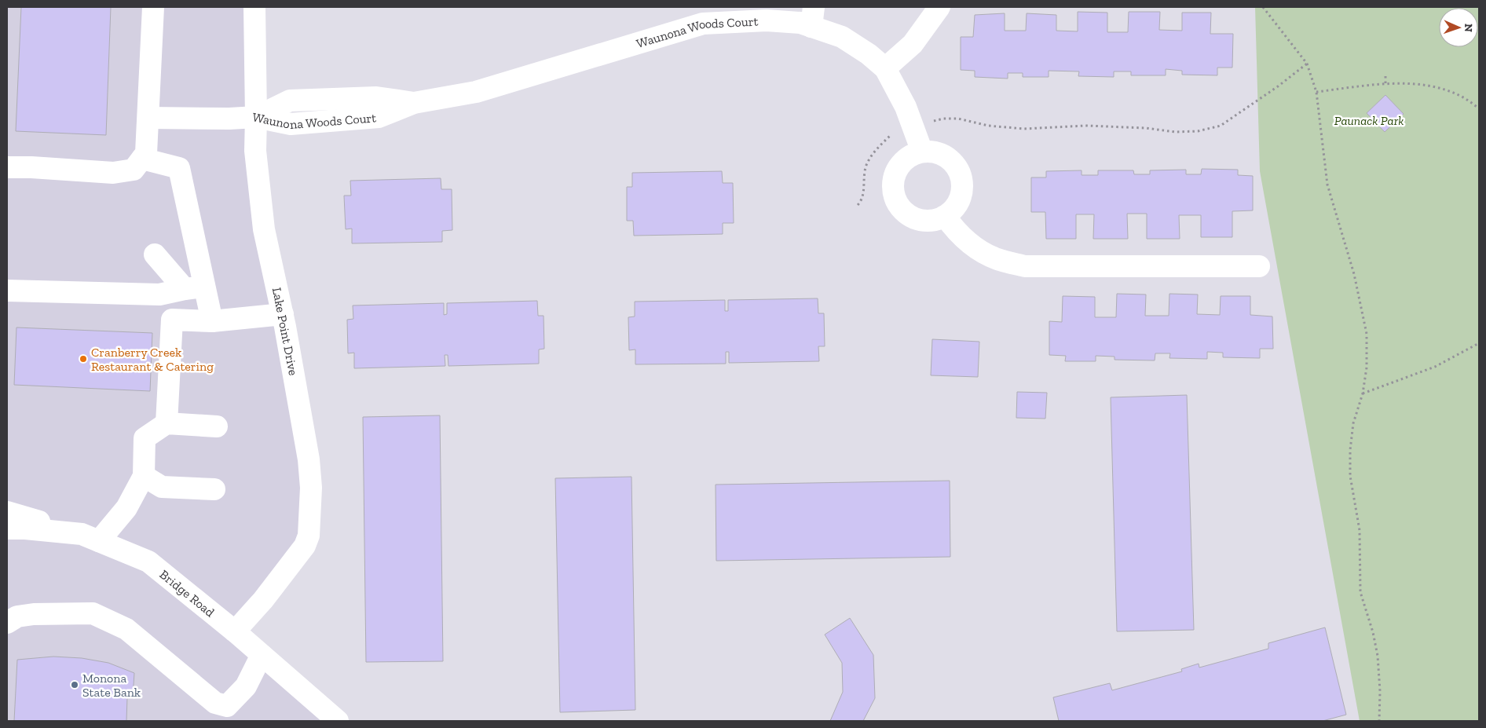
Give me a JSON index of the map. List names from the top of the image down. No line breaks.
{"streets":{"street":["Waunona Woods Court","Lake Point Drive","Bridge Road"]},"crossings":[["Waunona Woods Court","Lake Point Drive"],["Lake Point Drive","Bridge Road"]],"parks":["Paunack Park"],"places":["Cranberry Creek Restaurant & Catering","Monona State Bank"],"north":"right"}
